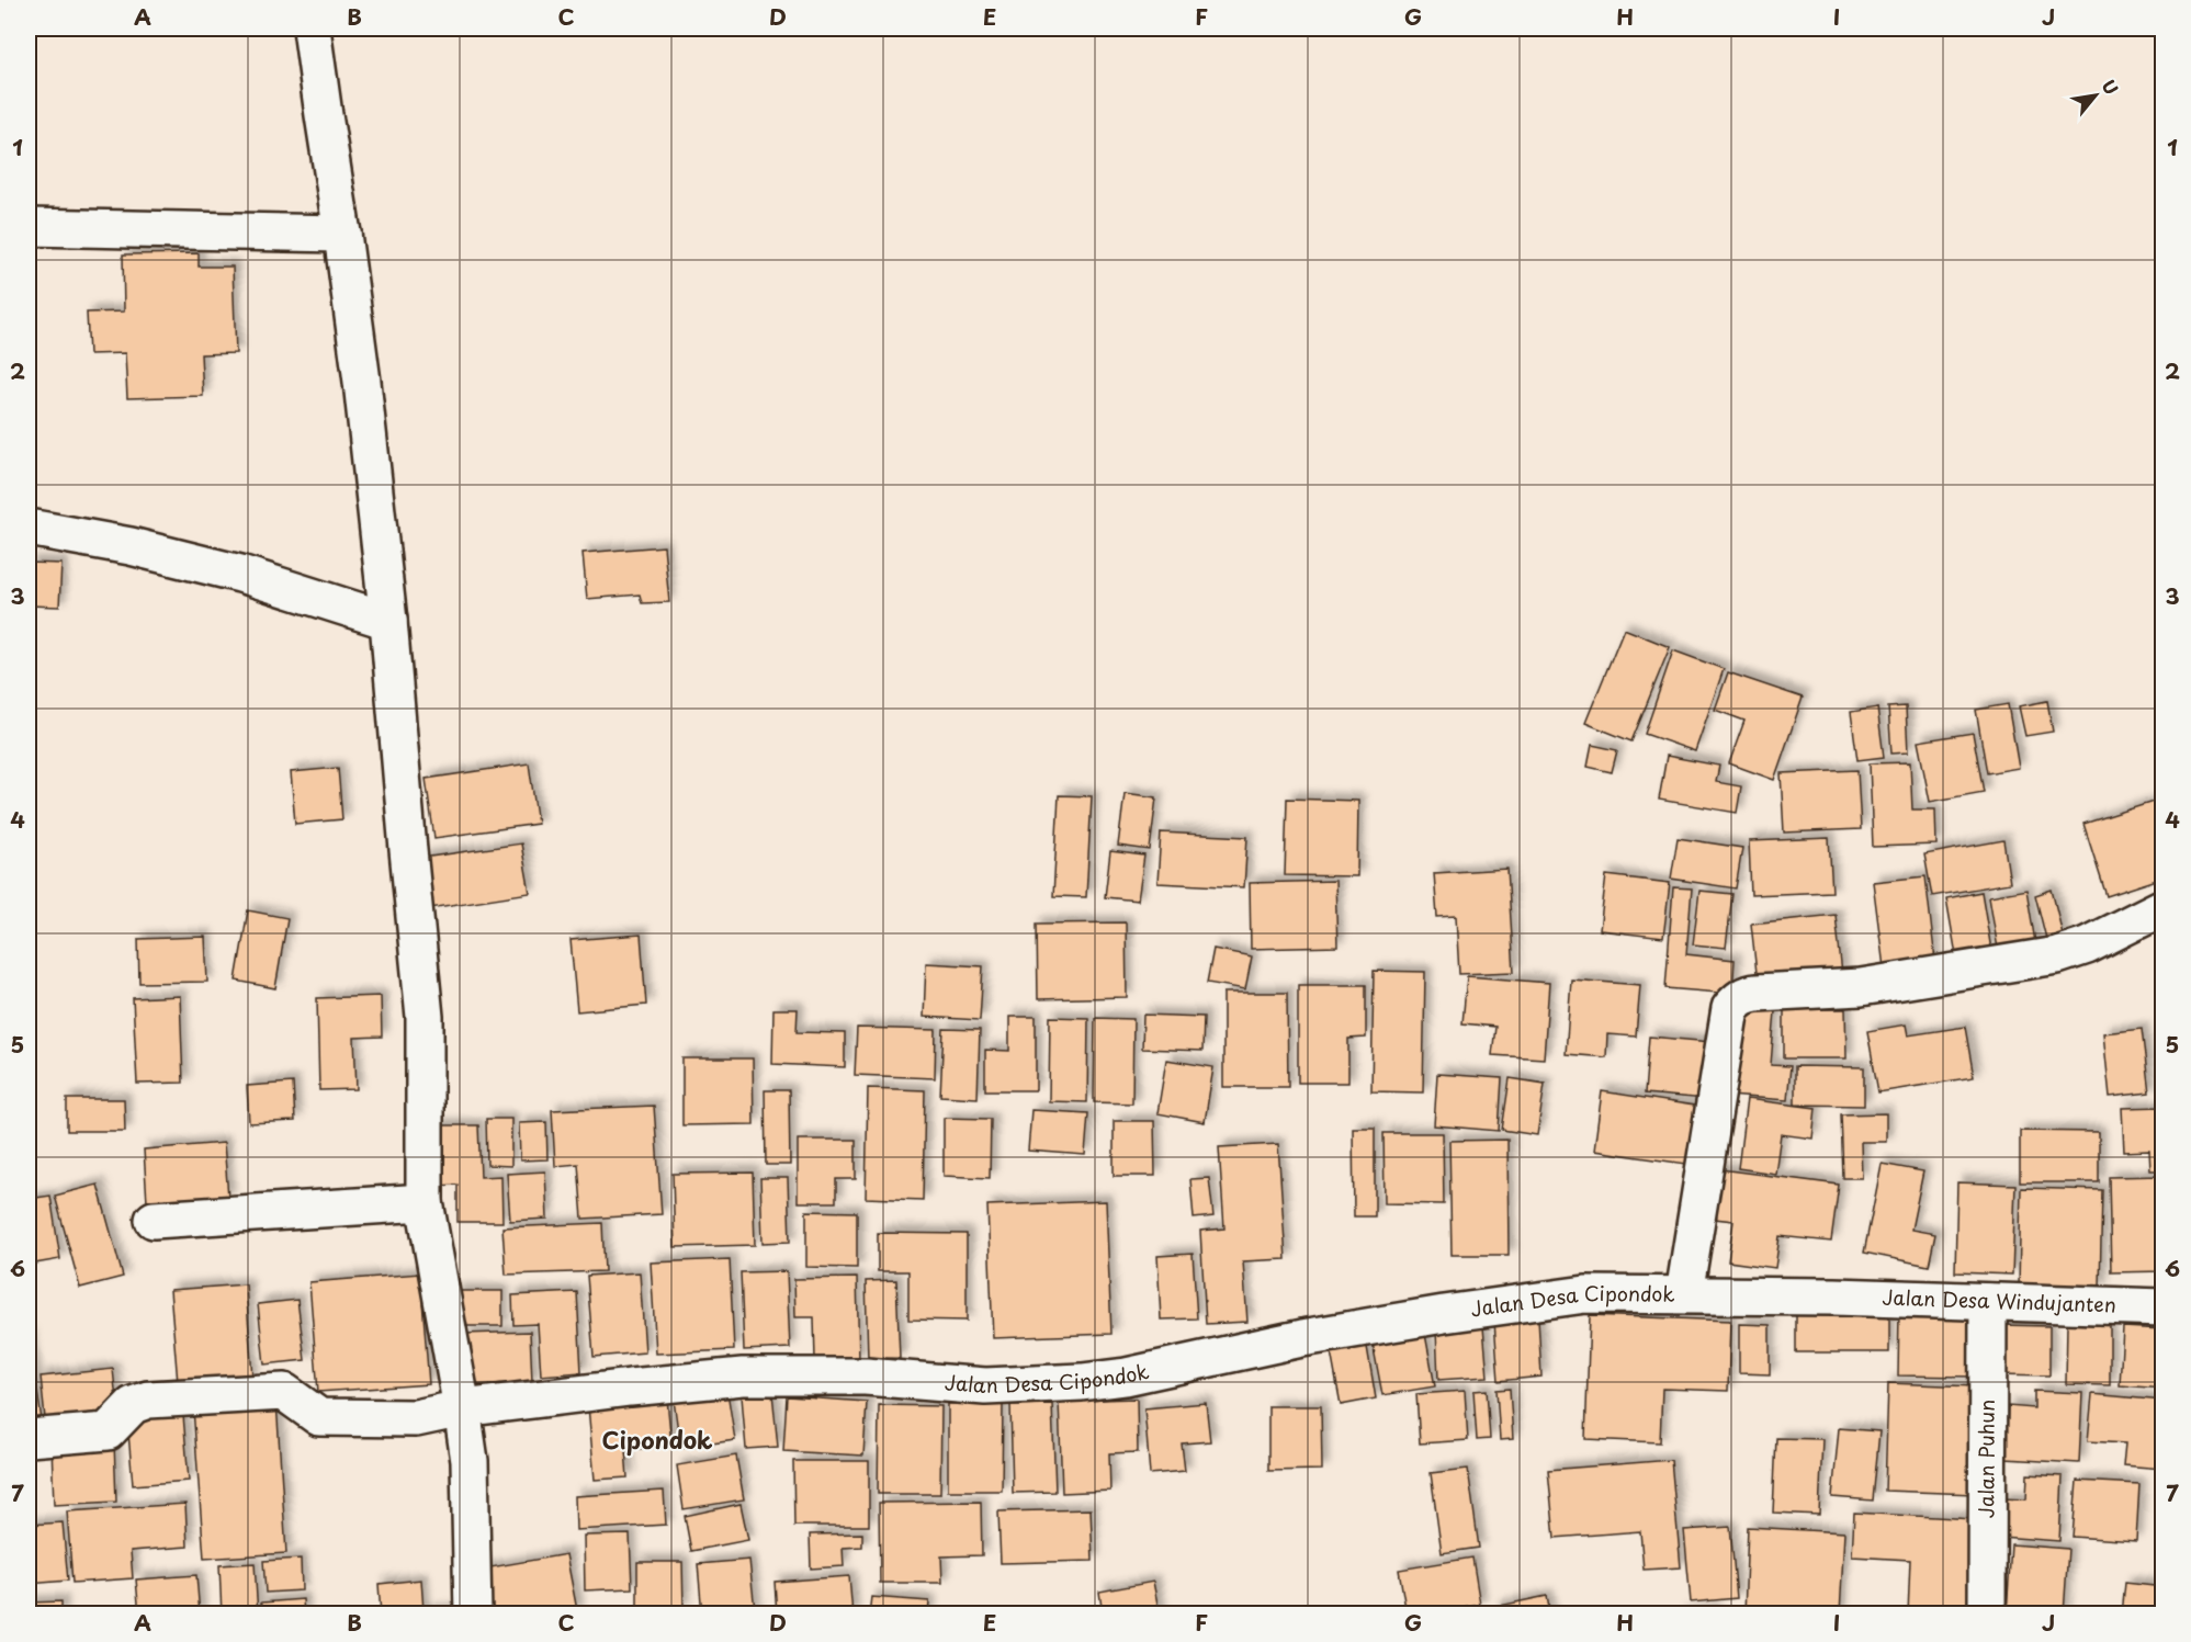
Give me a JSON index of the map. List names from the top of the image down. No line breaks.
{"streets":{"street":["Jalan Desa Windujanten","Jalan Desa Cipondok","Jalan Puhun"]},"crossings":[["Jalan Desa Windujanten","Jalan Desa Cipondok"],["Jalan Desa Windujanten","Jalan Puhun"]],"districts":["Cipondok"],"north":"top right","grid":{"columns":["A","B","C","D","E","F","G","H","I","J"],"rows":["1","2","3","4","5","6","7"]}}
